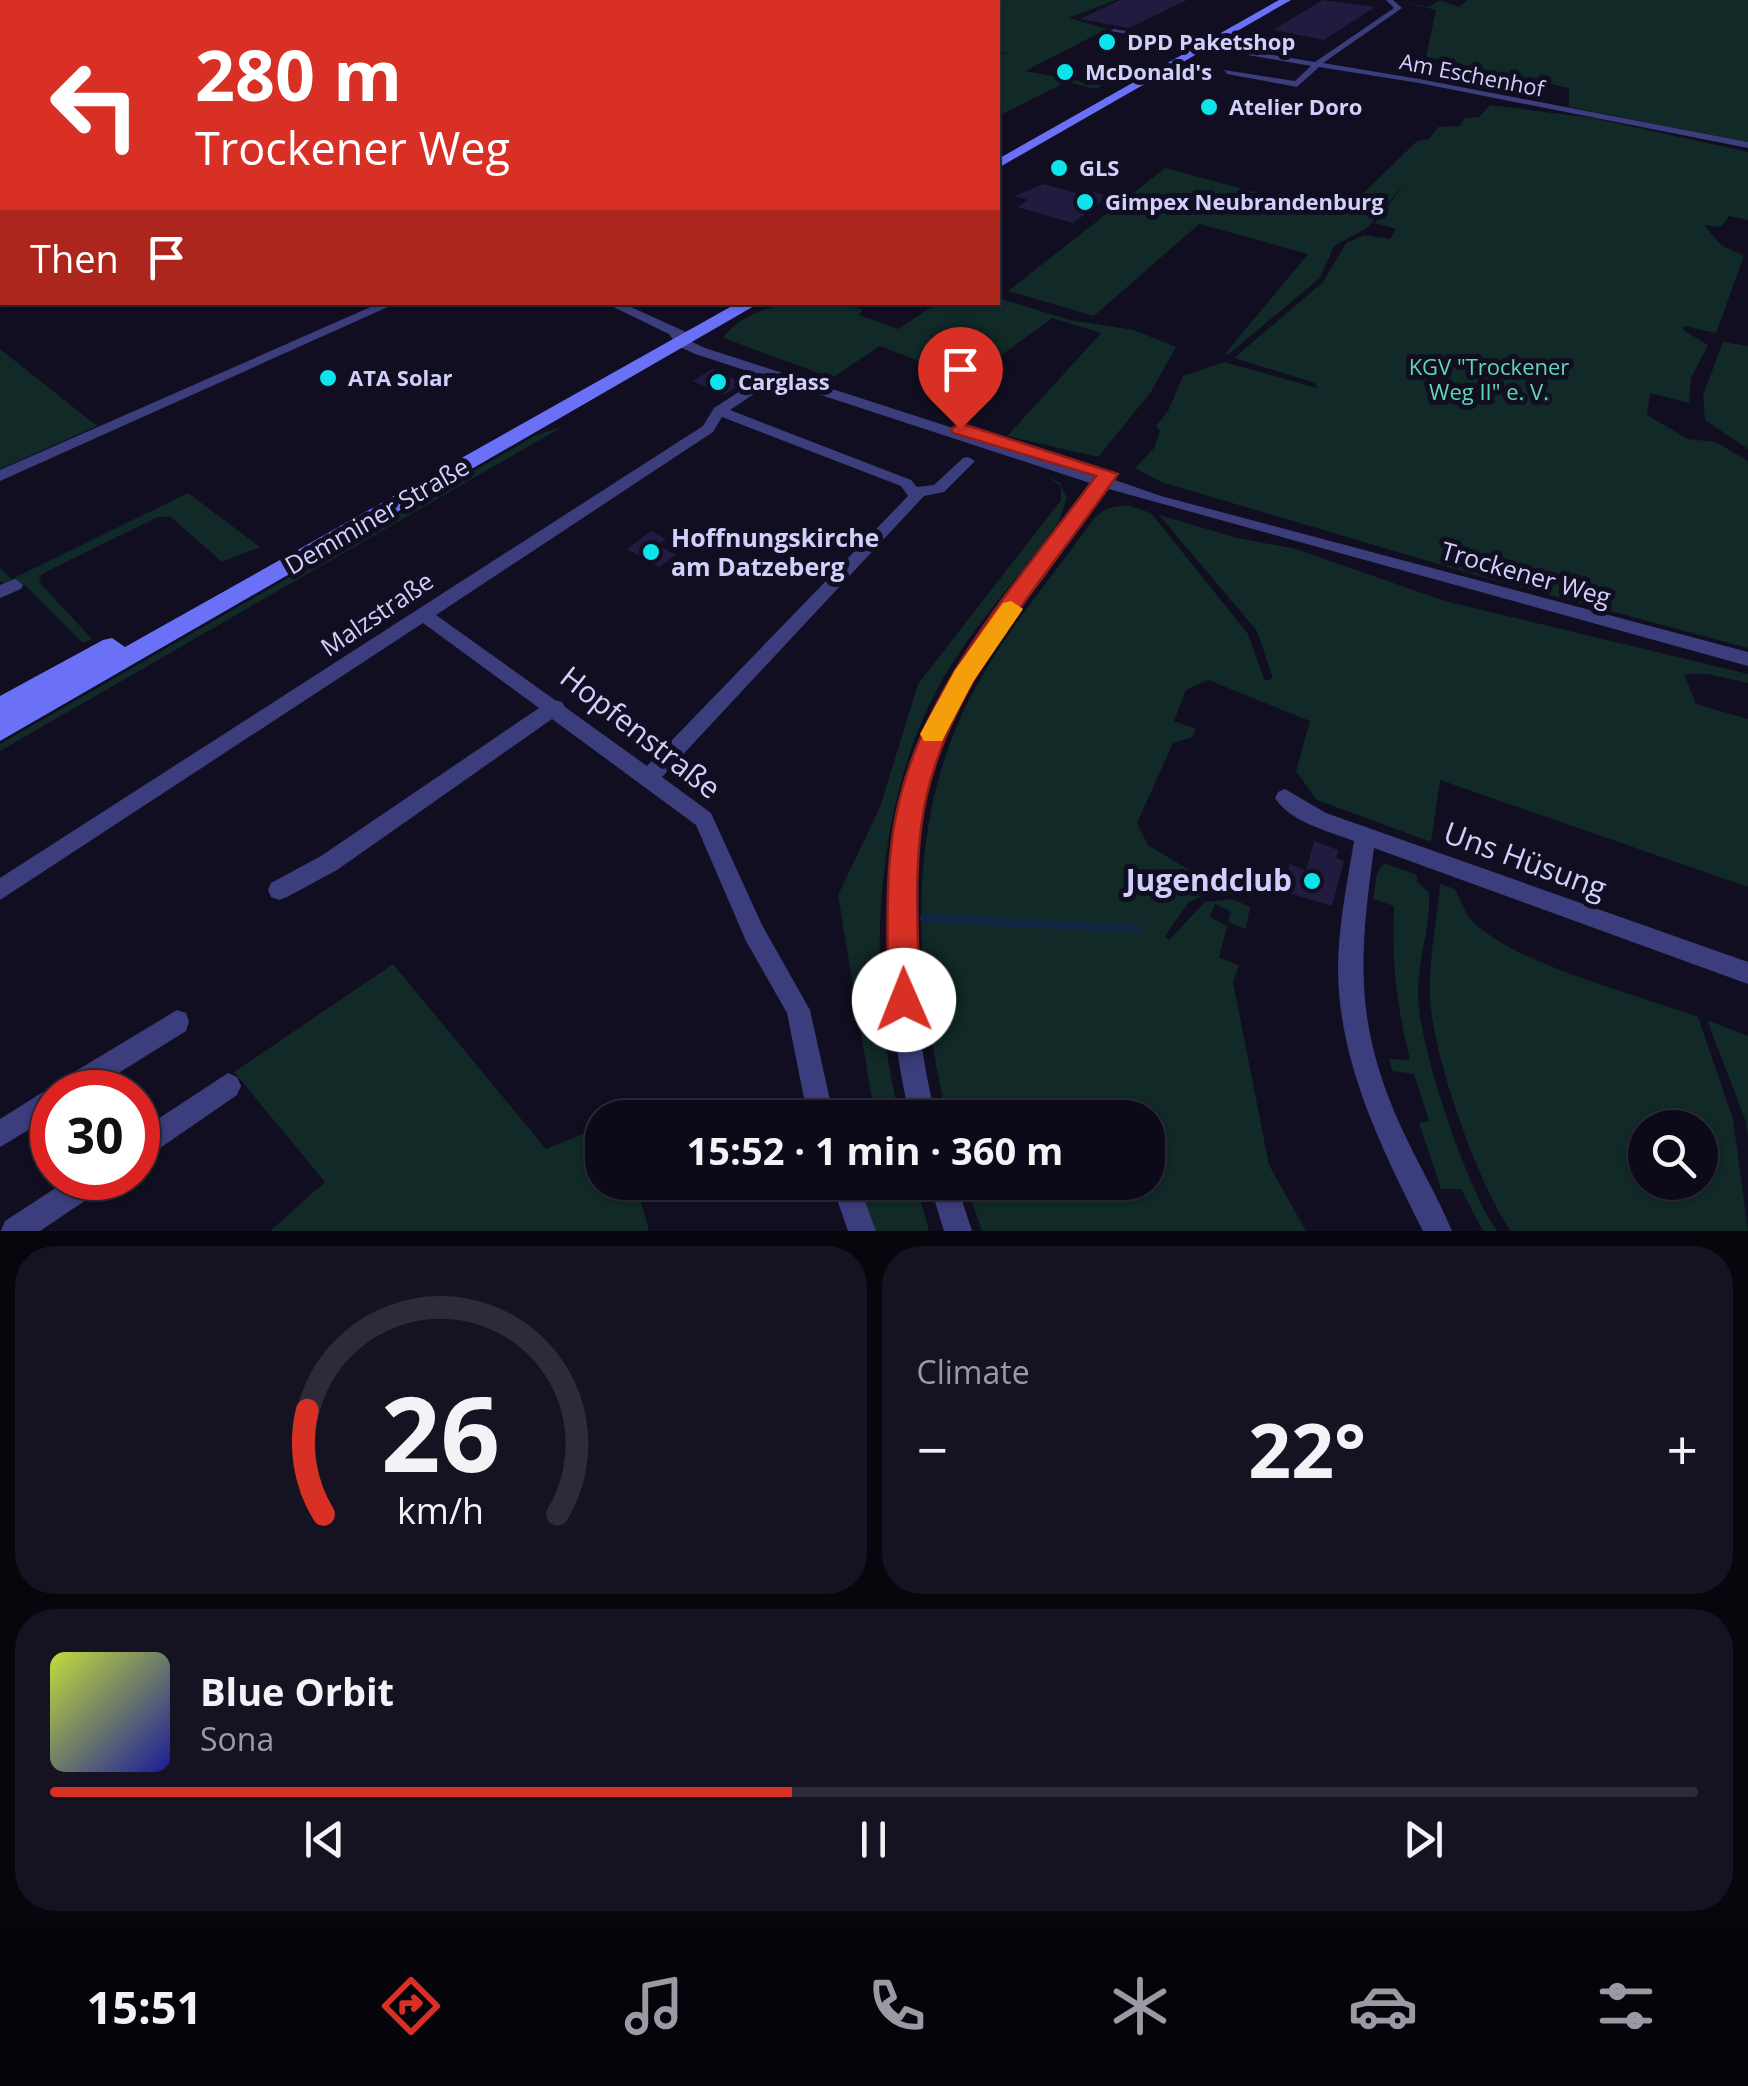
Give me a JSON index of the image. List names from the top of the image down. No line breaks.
{"streets":{"main road":["Demminer Straße"],"street":["Am Eschenhof","Trockener Weg","Malzstraße","Hopfenstraße","Uns Hüsung"]},"crossings":[["Demminer Straße","Trockener Weg"],["Trockener Weg","Malzstraße"],["Malzstraße","Hopfenstraße"]],"parks":["KGV \"Trockener Weg II\" e. V."],"places":["DPD Paketshop","McDonald's","Atelier Doro","GLS","Gimpex Neubrandenburg","ATA Solar","Carglass","Hoffnungskirche am Datzeberg","Jugendclub"],"page":{"turn":["280 m","Trockener Weg"],"then":"Then","limit":"30","trip":"15:52 · 1 min · 360 m","tile":"Climate","heat":["−","22°","+"],"song":["Blue Orbit","Sona"],"tabs":"15:51","gauge":["26","km/h"]}}
